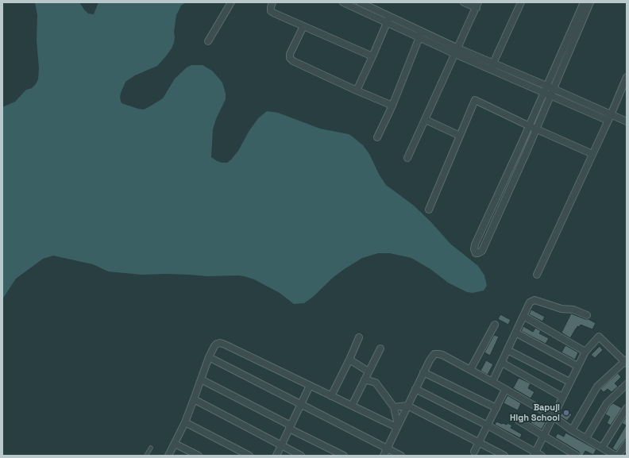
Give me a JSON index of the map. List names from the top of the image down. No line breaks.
{"places":["Bapuji High School"]}
